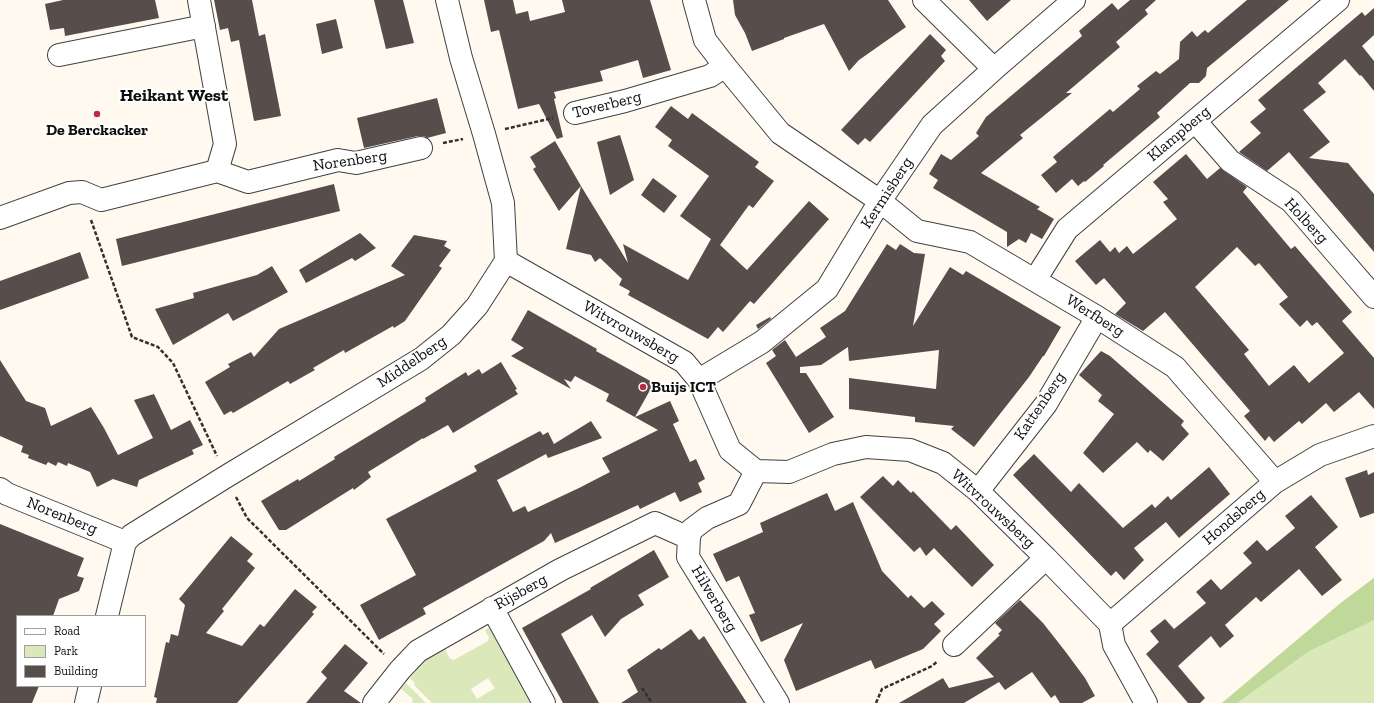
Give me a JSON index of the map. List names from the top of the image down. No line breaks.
{"streets":{"street":["Toverberg","Klampberg","Norenberg","Kermisberg","Holberg","Werfberg","Witvrouwsberg","Middelberg","Kattenberg","Hondsberg","Rijsberg","Hilverberg"]},"crossings":[["Klampberg","Holberg"],["Klampberg","Werfberg"],["Norenberg","Middelberg"],["Kermisberg","Werfberg"],["Kermisberg","Witvrouwsberg"],["Werfberg","Kattenberg"],["Werfberg","Hondsberg"],["Witvrouwsberg","Middelberg"],["Witvrouwsberg","Kattenberg"],["Witvrouwsberg","Hondsberg"],["Rijsberg","Hilverberg"]],"districts":["Heikant West"],"places":["De Berckacker","Buijs ICT"],"legend":["Road","Park","Building"]}
